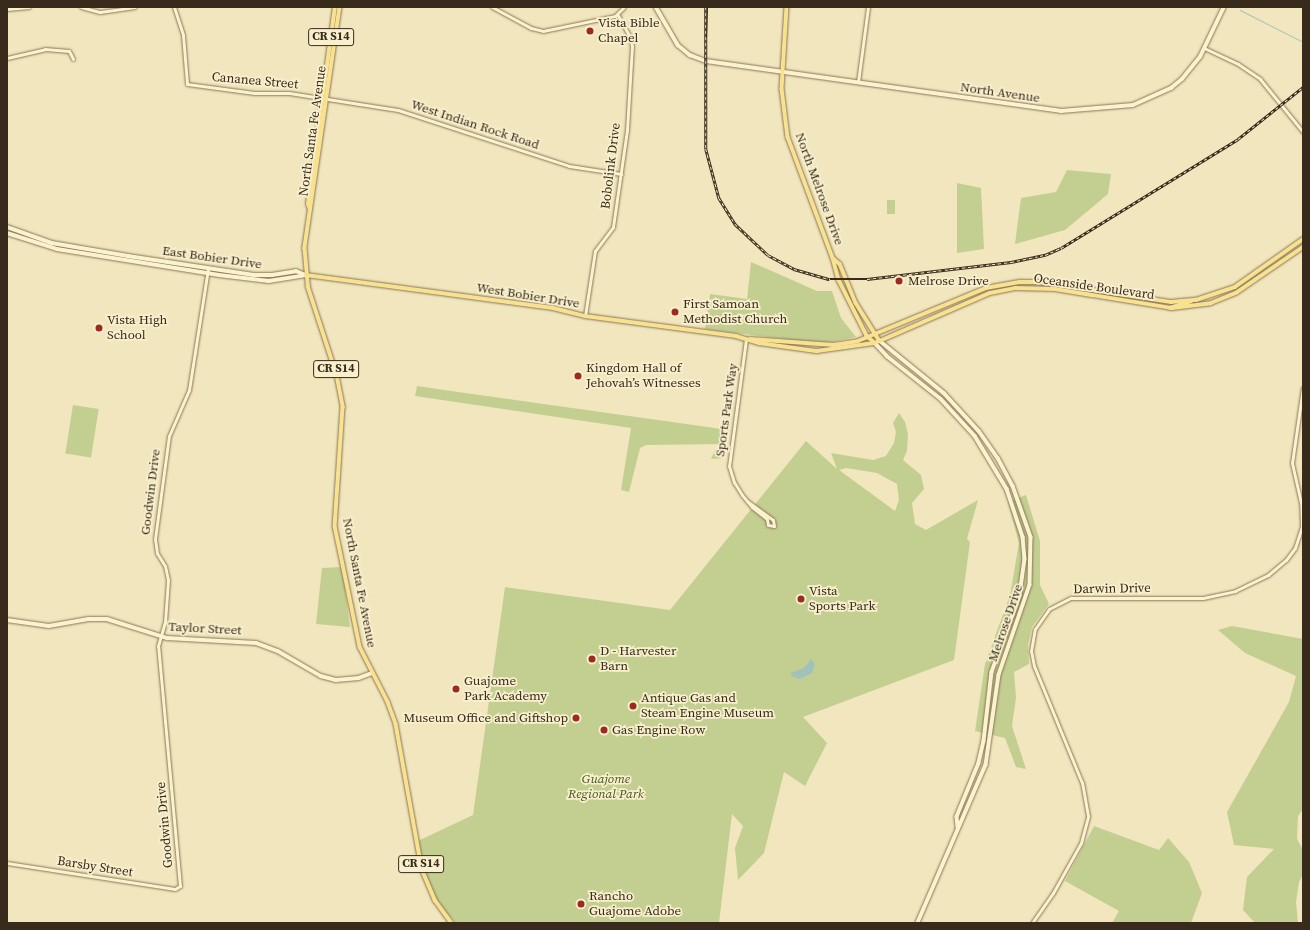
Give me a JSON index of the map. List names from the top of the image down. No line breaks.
{"streets":{"main road":["CR S14","North Avenue","North Santa Fe Avenue","North Melrose Drive","East Bobier Drive","Oceanside Boulevard","West Bobier Drive","Melrose Drive","Taylor Street"],"street":["Cananea Street","West Indian Rock Road","Bobolink Drive","Sports Park Way","Goodwin Drive","Darwin Drive","Barsby Street"]},"crossings":[["Cananea Street","West Indian Rock Road"],["Cananea Street","North Santa Fe Avenue"],["North Avenue","North Melrose Drive"],["West Indian Rock Road","North Santa Fe Avenue"],["West Indian Rock Road","Bobolink Drive"],["North Santa Fe Avenue","East Bobier Drive"],["North Santa Fe Avenue","West Bobier Drive"],["North Santa Fe Avenue","Taylor Street"],["Bobolink Drive","West Bobier Drive"],["North Melrose Drive","Oceanside Boulevard"],["North Melrose Drive","Melrose Drive"],["East Bobier Drive","West Bobier Drive"],["East Bobier Drive","Goodwin Drive"],["Oceanside Boulevard","West Bobier Drive"],["Oceanside Boulevard","Sports Park Way"],["Oceanside Boulevard","Melrose Drive"],["West Bobier Drive","Sports Park Way"],["Goodwin Drive","Taylor Street"],["Goodwin Drive","Barsby Street"]],"parks":["Guajome Regional Park"],"places":["Vista Bible Chapel","Melrose Drive","First Samoan Methodist Church","Vista High School","Kingdom Hall of Jehovah’s Witnesses","Vista Sports Park","D - Harvester Barn","Guajome Park Academy","Antique Gas and Steam Engine Museum","Museum Office and Giftshop","Gas Engine Row","Rancho Guajome Adobe"]}
